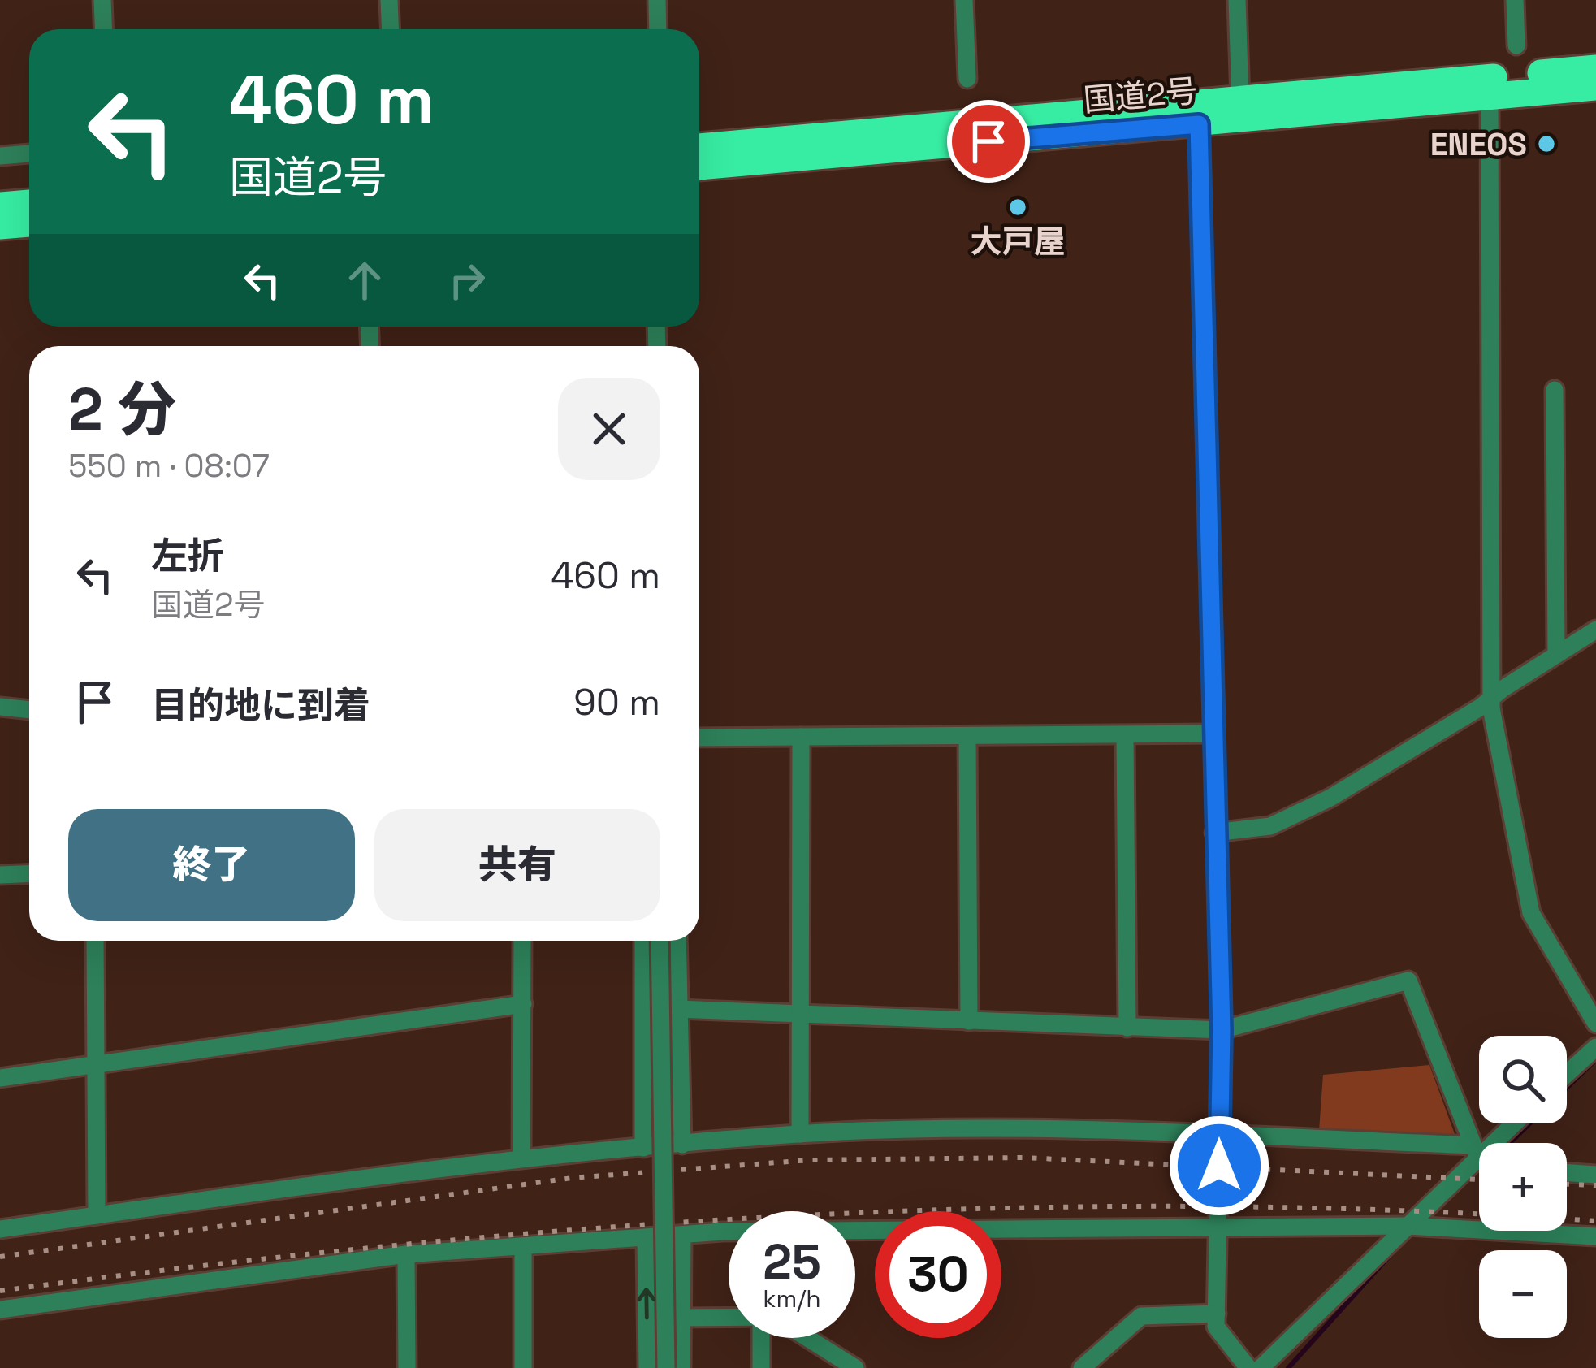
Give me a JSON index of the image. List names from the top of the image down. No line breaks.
{"streets":{"highway":["国道2号"]},"places":["ENEOS","大戸屋"],"page":{"turn":["460 m","国道2号"],"heading":["2 分","550 m · 08:07"],"list":[{"name":"左折","note":"国道2号","value":"460 m"},{"name":"目的地に到着","value":"90 m"}],"buttons":["終了","共有"],"map_buttons":["+","−"],"speed":"25 km/h","limit":"30"}}
